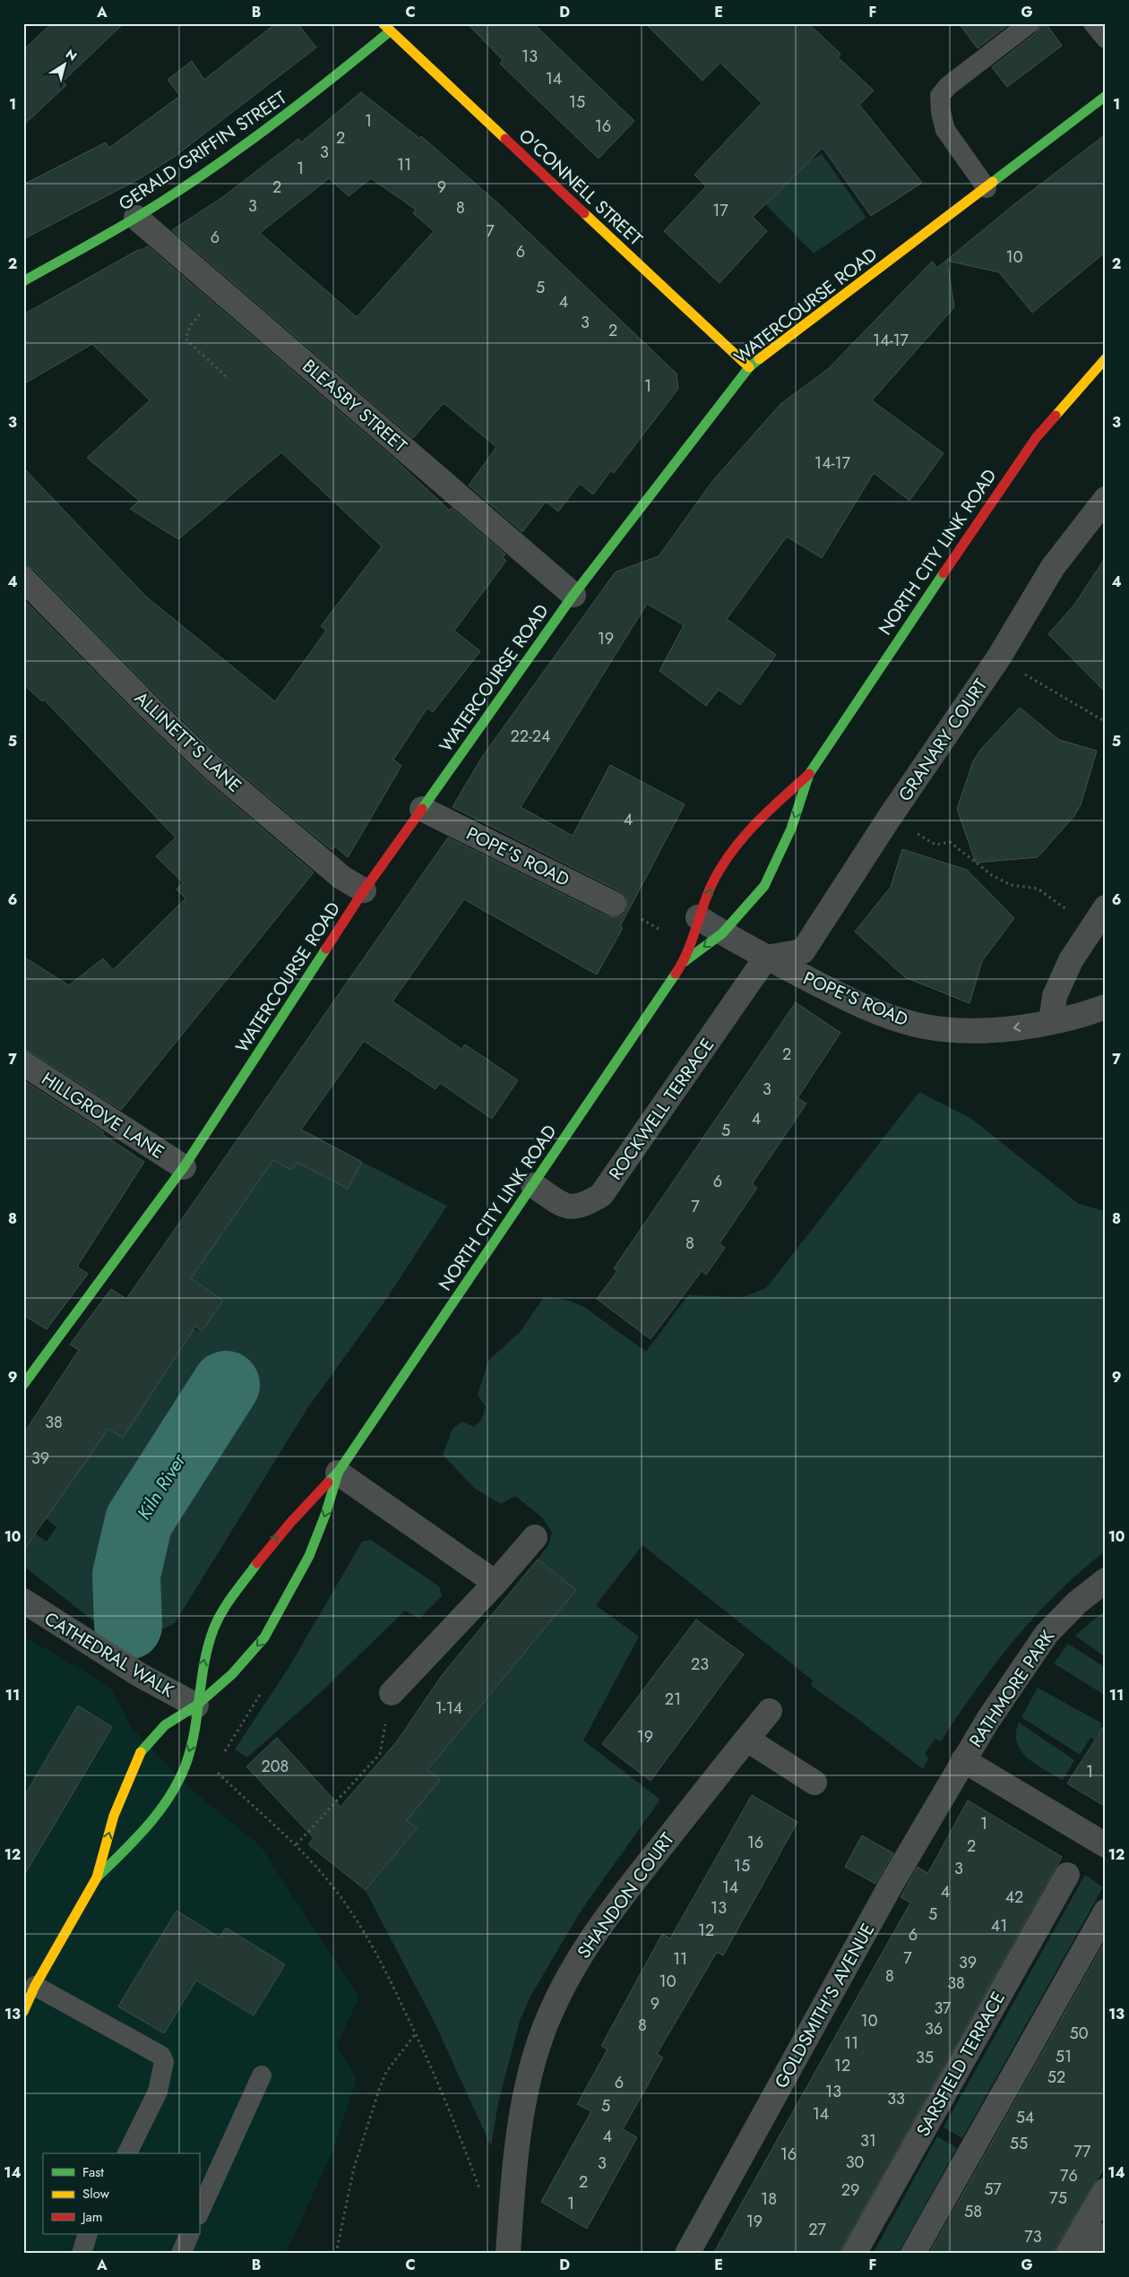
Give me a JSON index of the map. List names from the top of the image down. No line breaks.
{"streets":{"main road":["GERALD GRIFFIN STREET","O'CONNELL STREET","WATERCOURSE ROAD","NORTH CITY LINK ROAD"],"street":["BLEASBY STREET","GRANARY COURT","ALLINETT'S LANE","POPE'S ROAD","ROCKWELL TERRACE","HILLGROVE LANE","CATHEDRAL WALK","RATHMORE PARK","SHANDON COURT","GOLDSMITH'S AVENUE","SARSFIELD TERRACE"]},"crossings":[["GERALD GRIFFIN STREET","O'CONNELL STREET"],["GERALD GRIFFIN STREET","BLEASBY STREET"],["O'CONNELL STREET","WATERCOURSE ROAD"],["WATERCOURSE ROAD","BLEASBY STREET"],["WATERCOURSE ROAD","ALLINETT'S LANE"],["WATERCOURSE ROAD","POPE'S ROAD"],["WATERCOURSE ROAD","HILLGROVE LANE"],["NORTH CITY LINK ROAD","POPE'S ROAD"],["NORTH CITY LINK ROAD","ROCKWELL TERRACE"],["NORTH CITY LINK ROAD","CATHEDRAL WALK"],["GRANARY COURT","POPE'S ROAD"],["GRANARY COURT","ROCKWELL TERRACE"],["POPE'S ROAD","ROCKWELL TERRACE"],["RATHMORE PARK","GOLDSMITH'S AVENUE"]],"one_way":["POPE'S ROAD"],"water":["Kiln River"],"house_numbers":["13","14","15","1","16","2","3","11","1","2","9","3","8","17","7","6","6","10","5","4","3","2","14-17","1","14-17","19","22-24","4","2","3","4","5","6","7","8","38","39","23","21","1-14","19","208","1","1","16","2","15","3","14","4","42","13","5","41","12","6","7","11","39","8","10","38","9","37","10","8","36","50","11","51","35","12","52","6","13","33","5","14","54","4","31","55","77","16","30","3","76","2","57","29","75","18","1","58","19","27","73"],"legend":["Fast","Slow","Jam"],"north":"top right","grid":{"columns":["A","B","C","D","E","F","G"],"rows":["1","2","3","4","5","6","7","8","9","10","11","12","13","14"]}}
